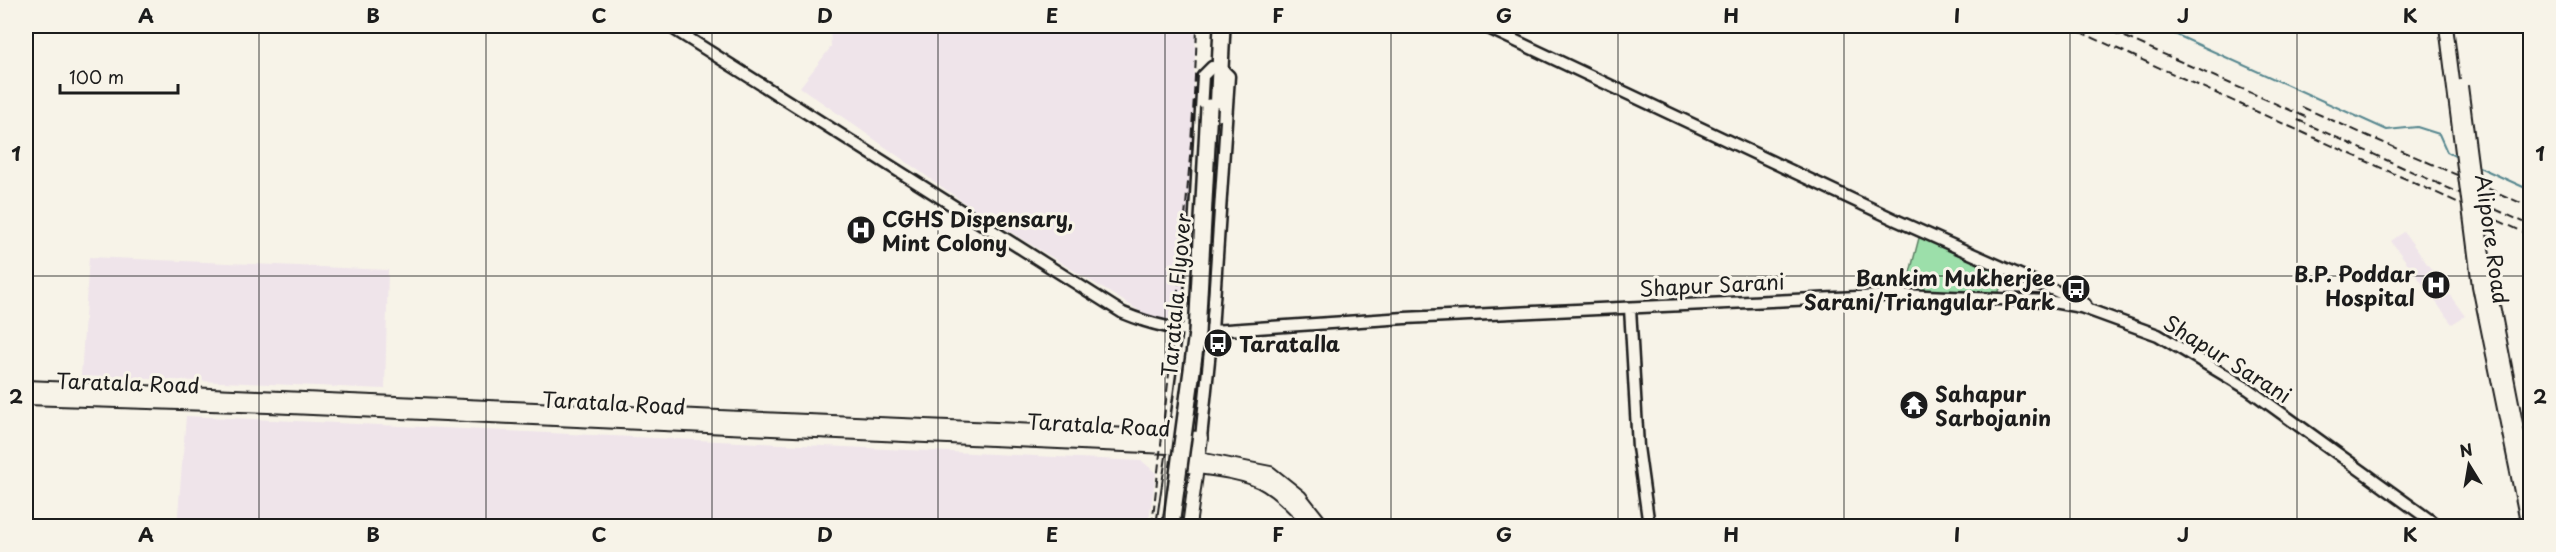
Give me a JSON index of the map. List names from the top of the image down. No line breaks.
{"streets":{"highway":["Taratala Flyover"],"main road":["Alipore Road","Taratala Road"],"street":["Shapur Sarani"]},"places":{"hospital":["CGHS Dispensary, Mint Colony","B.P. Poddar Hospital"],"bus stop":["Bankim Mukherjee Sarani/Triangular Park","Taratalla"],"temple":["Sahapur Sarbojanin"]},"scale_bar":"100 m","north":"top","grid":{"columns":["A","B","C","D","E","F","G","H","I","J","K"],"rows":["1","2"]}}
